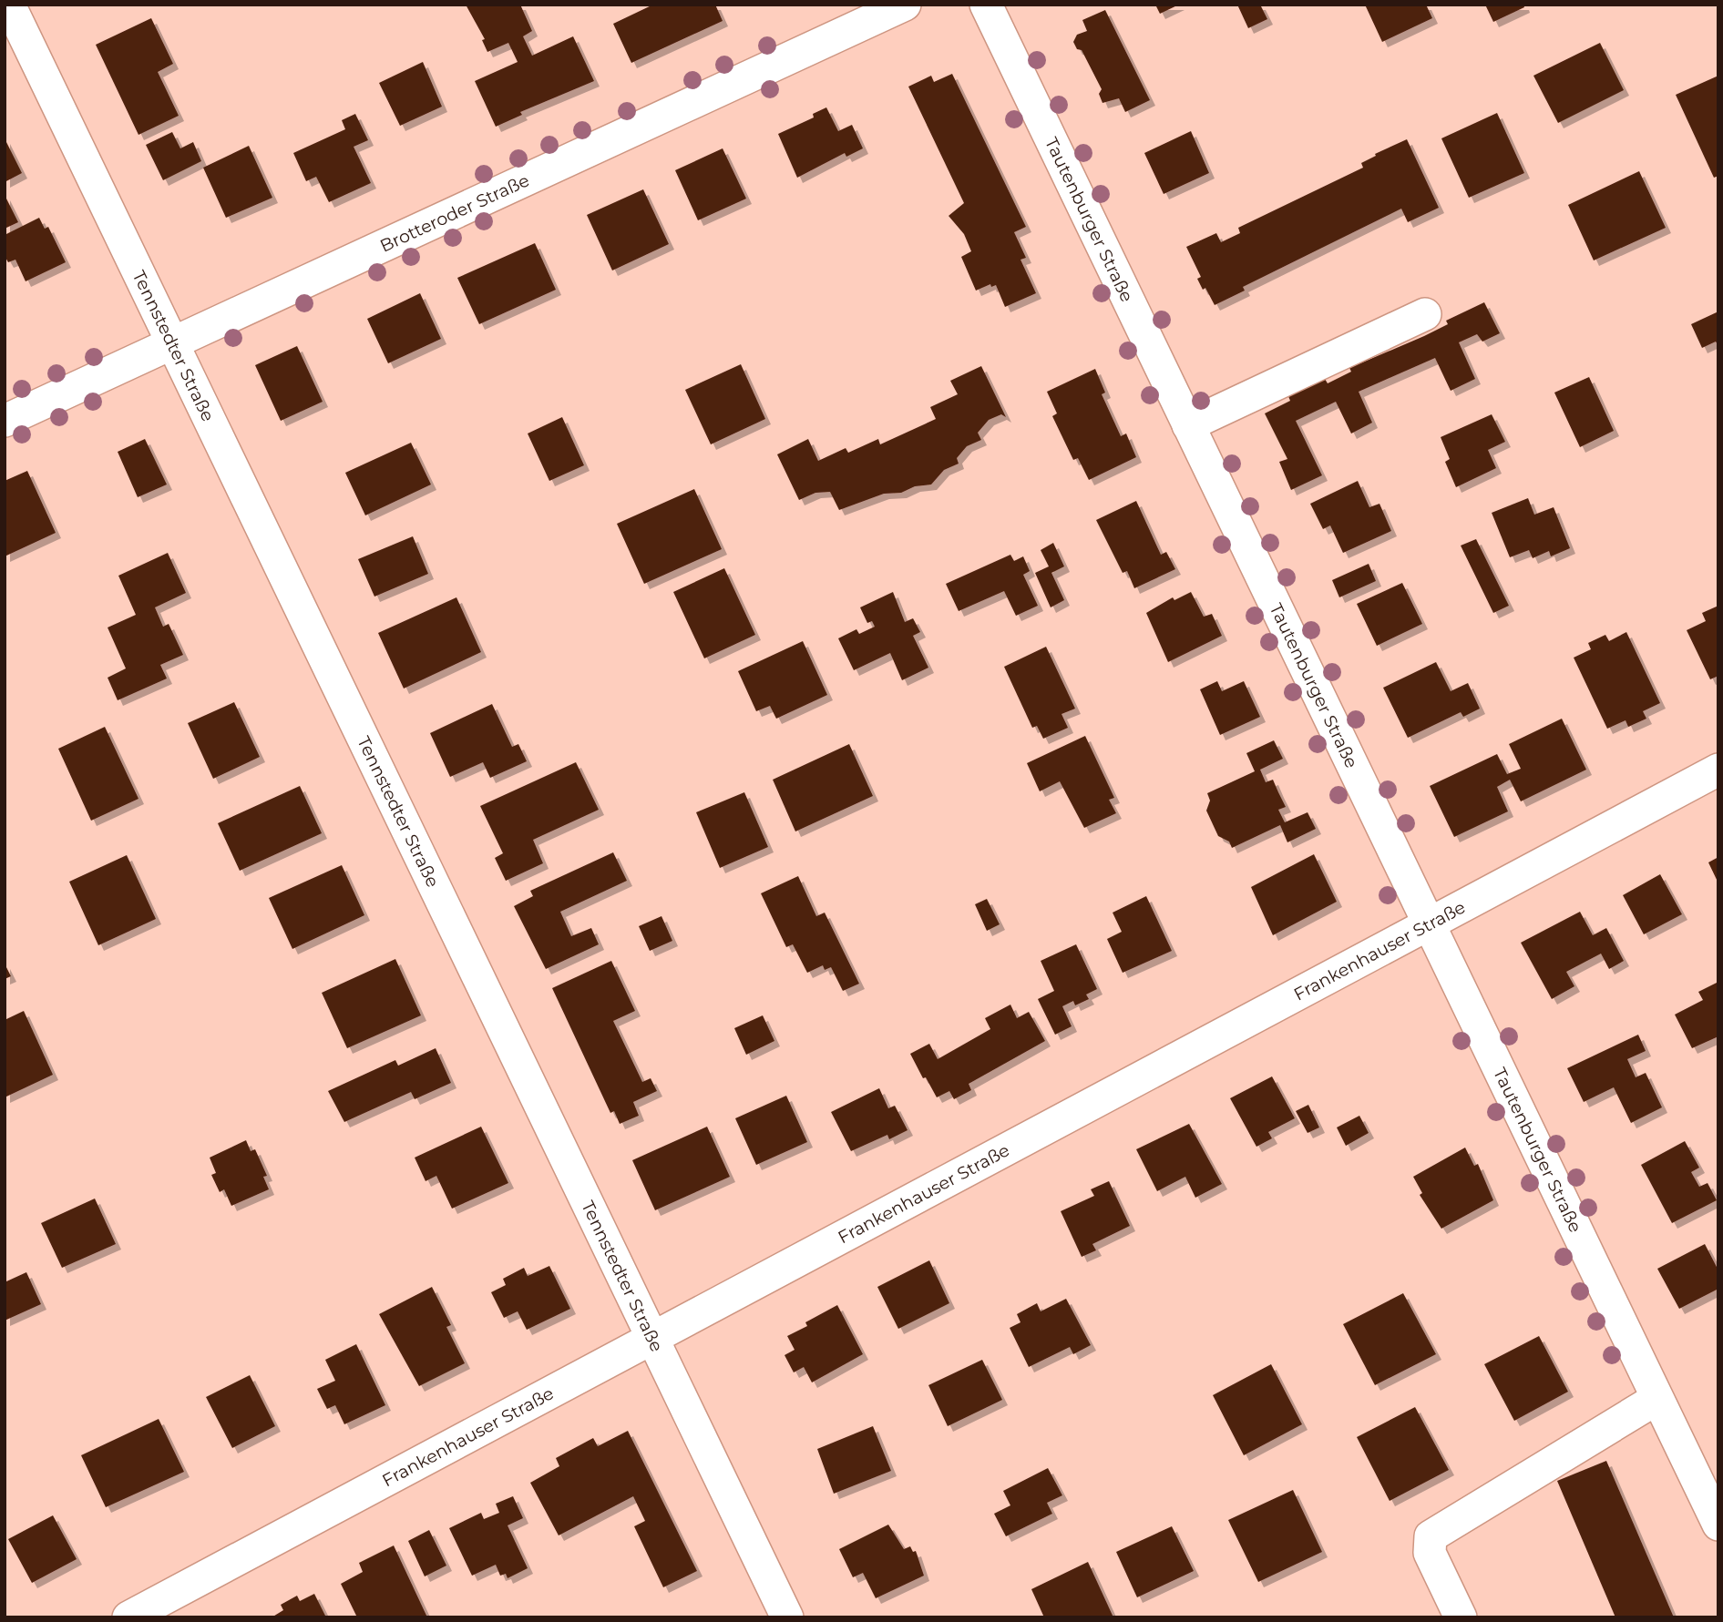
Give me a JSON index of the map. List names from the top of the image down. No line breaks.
{"streets":{"street":["Brotteroder Straße","Tautenburger Straße","Tennstedter Straße","Frankenhauser Straße"]},"crossings":[["Brotteroder Straße","Tennstedter Straße"],["Tautenburger Straße","Frankenhauser Straße"],["Tennstedter Straße","Frankenhauser Straße"]]}
